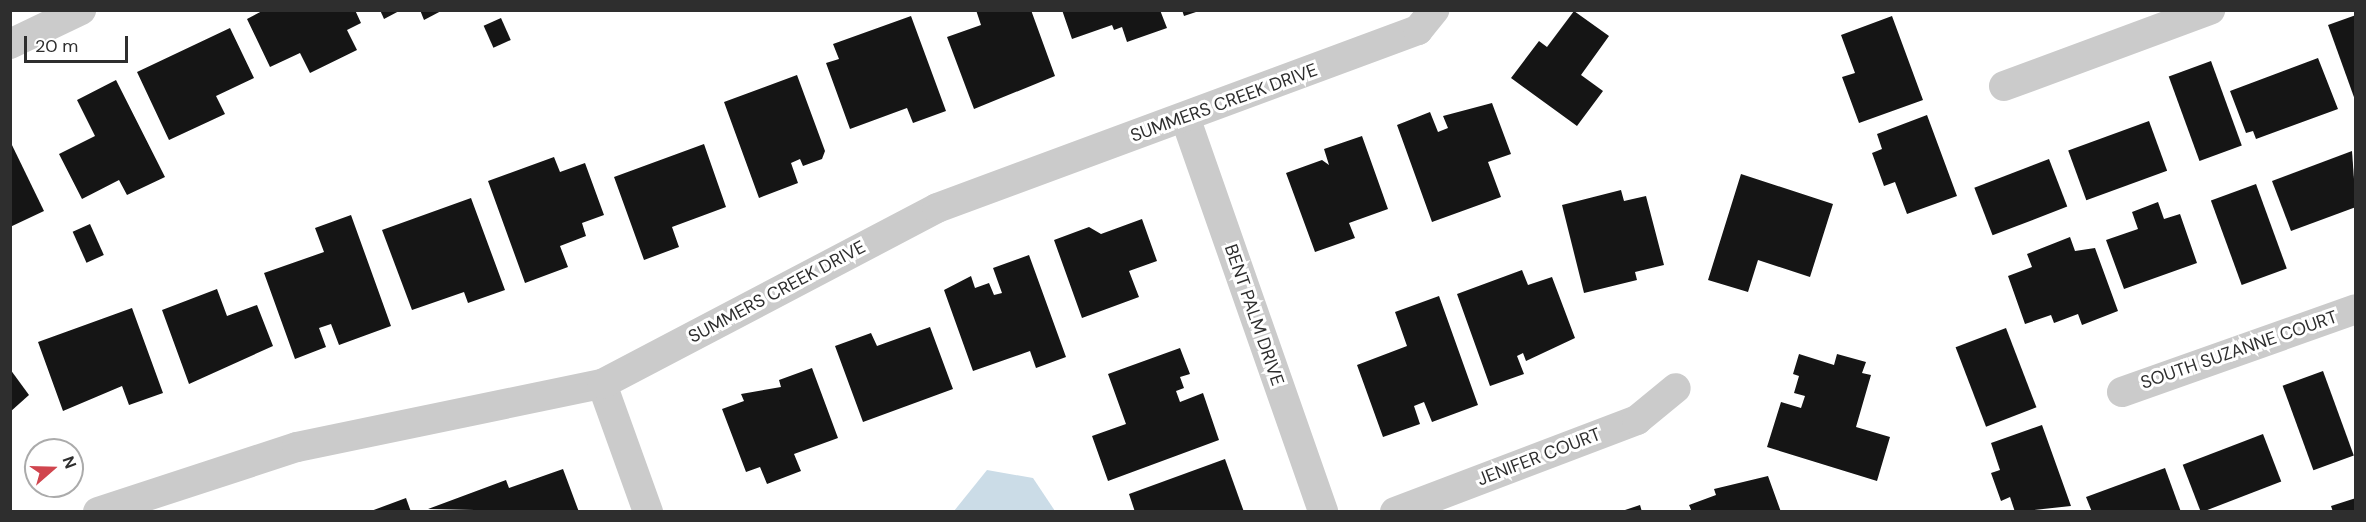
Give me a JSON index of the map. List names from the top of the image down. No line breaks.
{"streets":{"street":["SUMMERS CREEK DRIVE","BENT PALM DRIVE","SOUTH SUZANNE COURT","JENIFER COURT"]},"crossings":[["SUMMERS CREEK DRIVE","BENT PALM DRIVE"]],"scale_bar":"20 m","north":"right"}
